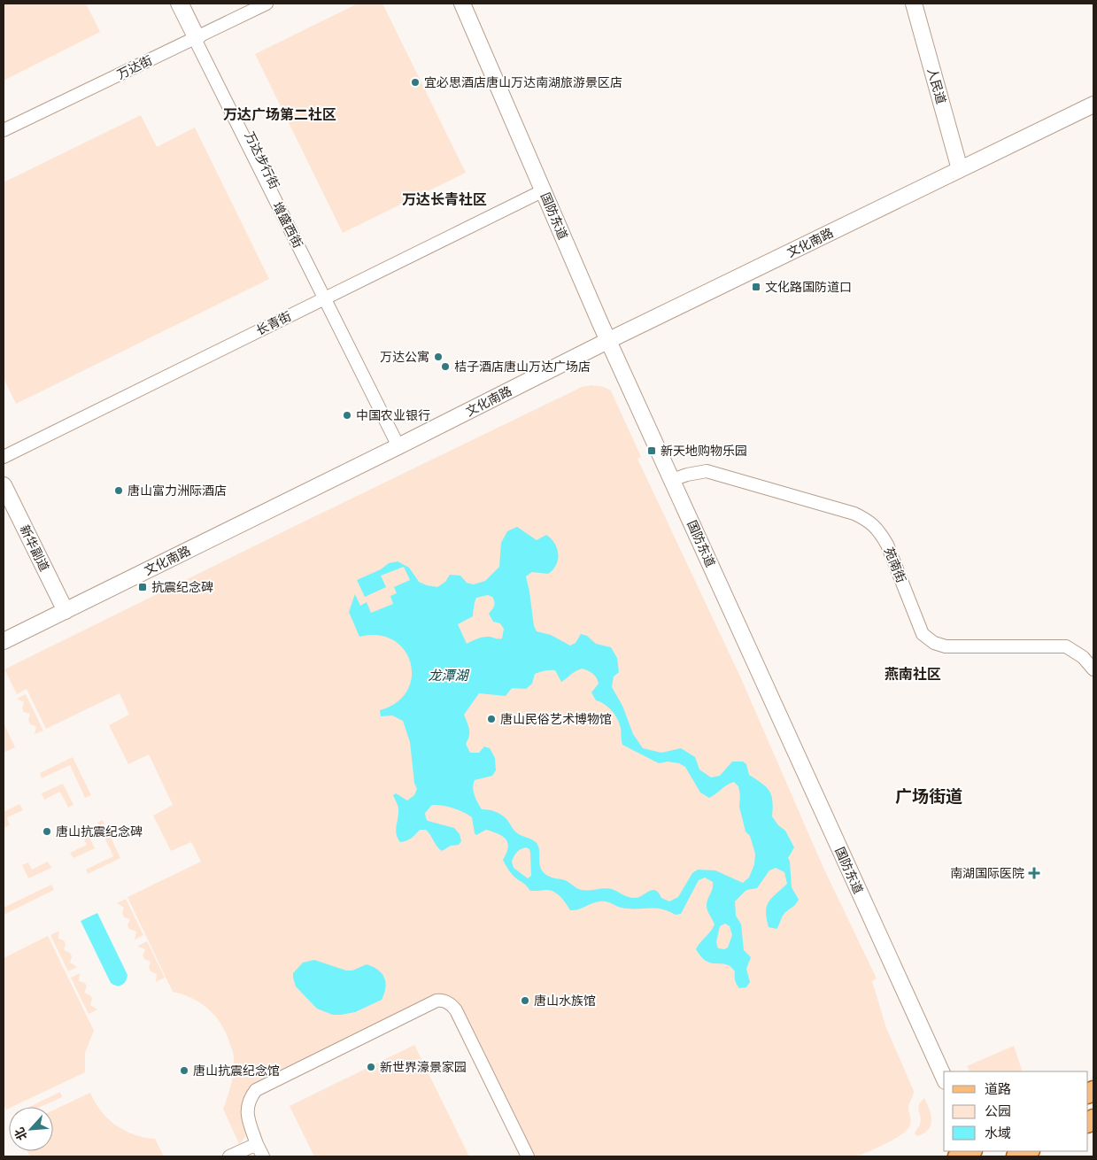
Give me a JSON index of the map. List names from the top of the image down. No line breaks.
{"streets":{"street":["万达街","人民道","国防东道","增盛西街","文化南路","长青街","新华副道","苑南街"]},"crossings":[["万达街","增盛西街"],["人民道","文化南路"],["国防东道","文化南路"],["国防东道","长青街"],["国防东道","苑南街"],["增盛西街","文化南路"],["增盛西街","长青街"],["文化南路","新华副道"]],"districts":["万达广场第二社区","万达长青社区","燕南社区","广场街道"],"water":["龙潭湖"],"places":{"other":["宜必思酒店唐山万达南湖旅游景区店","万达公寓","桔子酒店唐山万达广场店","中国农业银行","唐山富力洲际酒店","唐山民俗艺术博物馆","唐山抗震纪念碑","唐山水族馆","新世界濠景家园","唐山抗震纪念馆"],"transit":["文化路国防道口","新天地购物乐园","抗震纪念碑"],"health":["南湖国际医院"]},"legend":["道路","公园","水域"],"north":"bottom left"}
